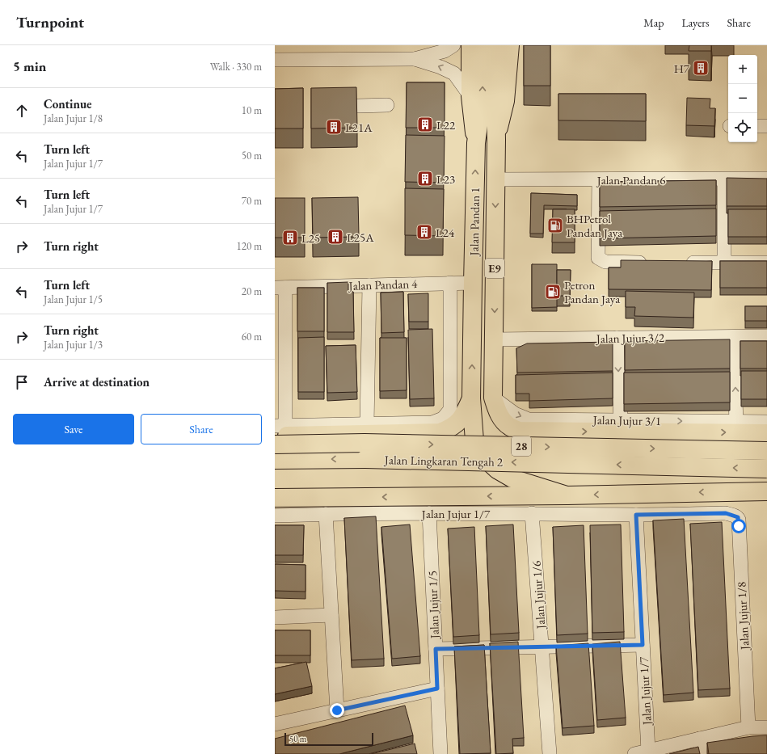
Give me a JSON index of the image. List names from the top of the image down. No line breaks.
{"streets":{"main road":["Jalan Pandan 1","E9","28","Jalan Lingkaran Tengah 2"],"street":["Jalan Pandan 6","Jalan Pandan 4","Jalan Jujur 3/2","Jalan Jujur 3/1","Jalan Jujur 1/7","Jalan Jujur 1/6","Jalan Jujur 1/5","Jalan Jujur 1/8"]},"crossings":[["Jalan Pandan 6","Jalan Pandan 1"],["Jalan Pandan 1","E9"],["Jalan Pandan 1","Jalan Pandan 4"],["Jalan Pandan 1","Jalan Jujur 3/2"],["Jalan Pandan 1","Jalan Jujur 3/1"],["Jalan Jujur 1/7","Jalan Jujur 1/6"],["Jalan Jujur 1/7","Jalan Jujur 1/5"],["Jalan Jujur 1/7","Jalan Jujur 1/8"]],"one_way":["Jalan Jujur 3/1"],"places":{"building":["H7","L22","L21A","L23","L24","L25A","L25"],"fuel station":["BHPetrol Pandan Jaya","Petron Pandan Jaya"]},"scale_bar":"50 m","page":{"header":"Turnpoint","nav":["Map","Layers","Share"],"heading":["5 min","Walk · 330 m"],"map_buttons":["+","−"],"list":[["Continue","Jalan Jujur 1/8","10 m"],["Turn left","Jalan Jujur 1/7","50 m"],["Turn left","Jalan Jujur 1/7","70 m"],["Turn right","120 m"],["Turn left","Jalan Jujur 1/5","20 m"],["Turn right","Jalan Jujur 1/3","60 m"],"Arrive at destination"],"buttons":["Save","Share"],"scale":"50 m"}}
